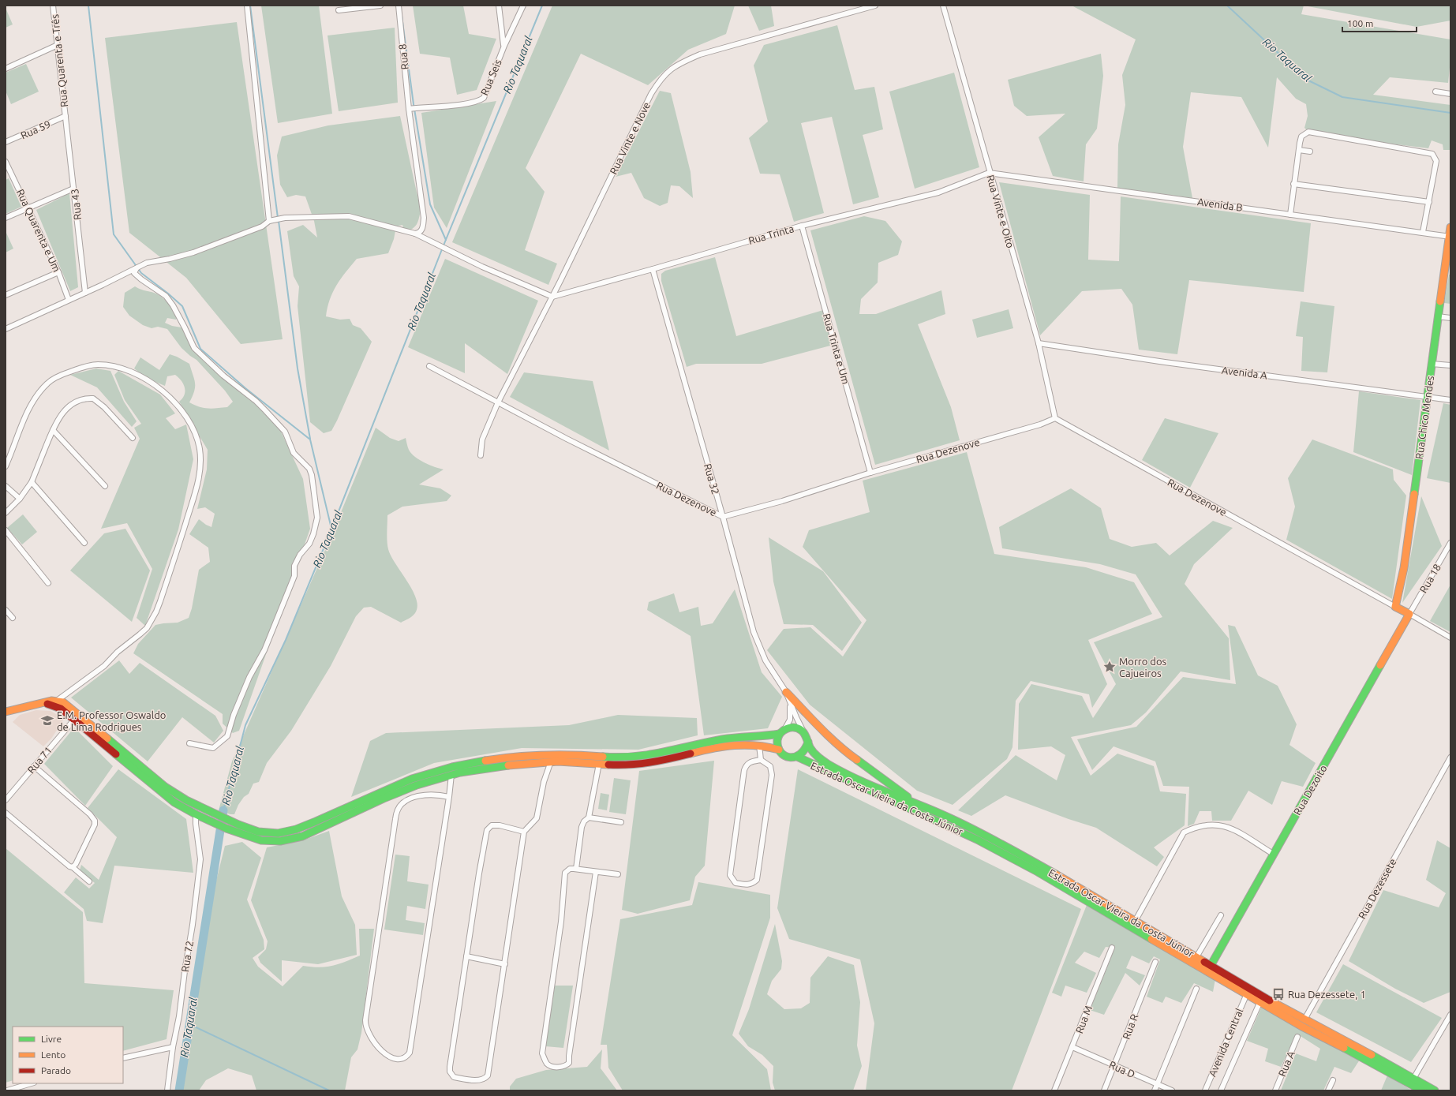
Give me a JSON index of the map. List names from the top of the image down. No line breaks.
{"streets":{"main road":["Rua Chico Mendes","Rua Dezenove","Rua Dezoito","Estrada Oscar Vieira da Costa Júnior"],"street":["Rua 8","Rua Quarenta e Três","Rua Seis","Rua 59","Rua Vinte e Nove","Rua 43","Avenida B","Rua Vinte e Oito","Rua Quarenta e Um","Rua Trinta","Rua Trinta e Um","Avenida A","Rua 32","Rua 18","Rua 71","Rua Dezessete","Rua 72","Rua M","Rua R","Avenida Central","Rua A","Rua D"]},"crossings":[["Rua 8","Rua Seis"],["Rua Quarenta e Três","Rua 59"],["Rua Quarenta e Três","Rua 43"],["Rua 59","Rua 43"],["Rua Vinte e Nove","Rua Trinta"],["Rua Vinte e Nove","Rua Dezenove"],["Avenida B","Rua Vinte e Oito"],["Avenida B","Rua Trinta"],["Avenida B","Rua Chico Mendes"],["Rua Vinte e Oito","Rua Trinta"],["Rua Vinte e Oito","Avenida A"],["Rua Vinte e Oito","Rua Dezenove"],["Rua Trinta","Rua Trinta e Um"],["Rua Trinta","Rua 32"],["Rua Trinta e Um","Rua Dezenove"],["Avenida A","Rua Chico Mendes"],["Rua Chico Mendes","Rua Dezenove"],["Rua Dezenove","Rua 32"],["Rua Dezenove","Rua 18"],["Rua Dezenove","Rua Dezoito"],["Rua 32","Estrada Oscar Vieira da Costa Júnior"],["Rua 18","Rua Dezoito"],["Rua 71","Estrada Oscar Vieira da Costa Júnior"],["Rua Dezoito","Estrada Oscar Vieira da Costa Júnior"],["Estrada Oscar Vieira da Costa Júnior","Rua Dezessete"],["Estrada Oscar Vieira da Costa Júnior","Rua 72"],["Estrada Oscar Vieira da Costa Júnior","Avenida Central"],["Rua M","Rua D"],["Rua R","Rua D"]],"water":["Rio Taquaral"],"places":{"place":["Morro dos Cajueiros"],"school or university":["E.M. Professor Oswaldo de Lima Rodrigues"],"bus stop":["Rua Dezessete, 1"]},"legend":["Livre","Lento","Parado"],"scale_bar":"100 m"}
